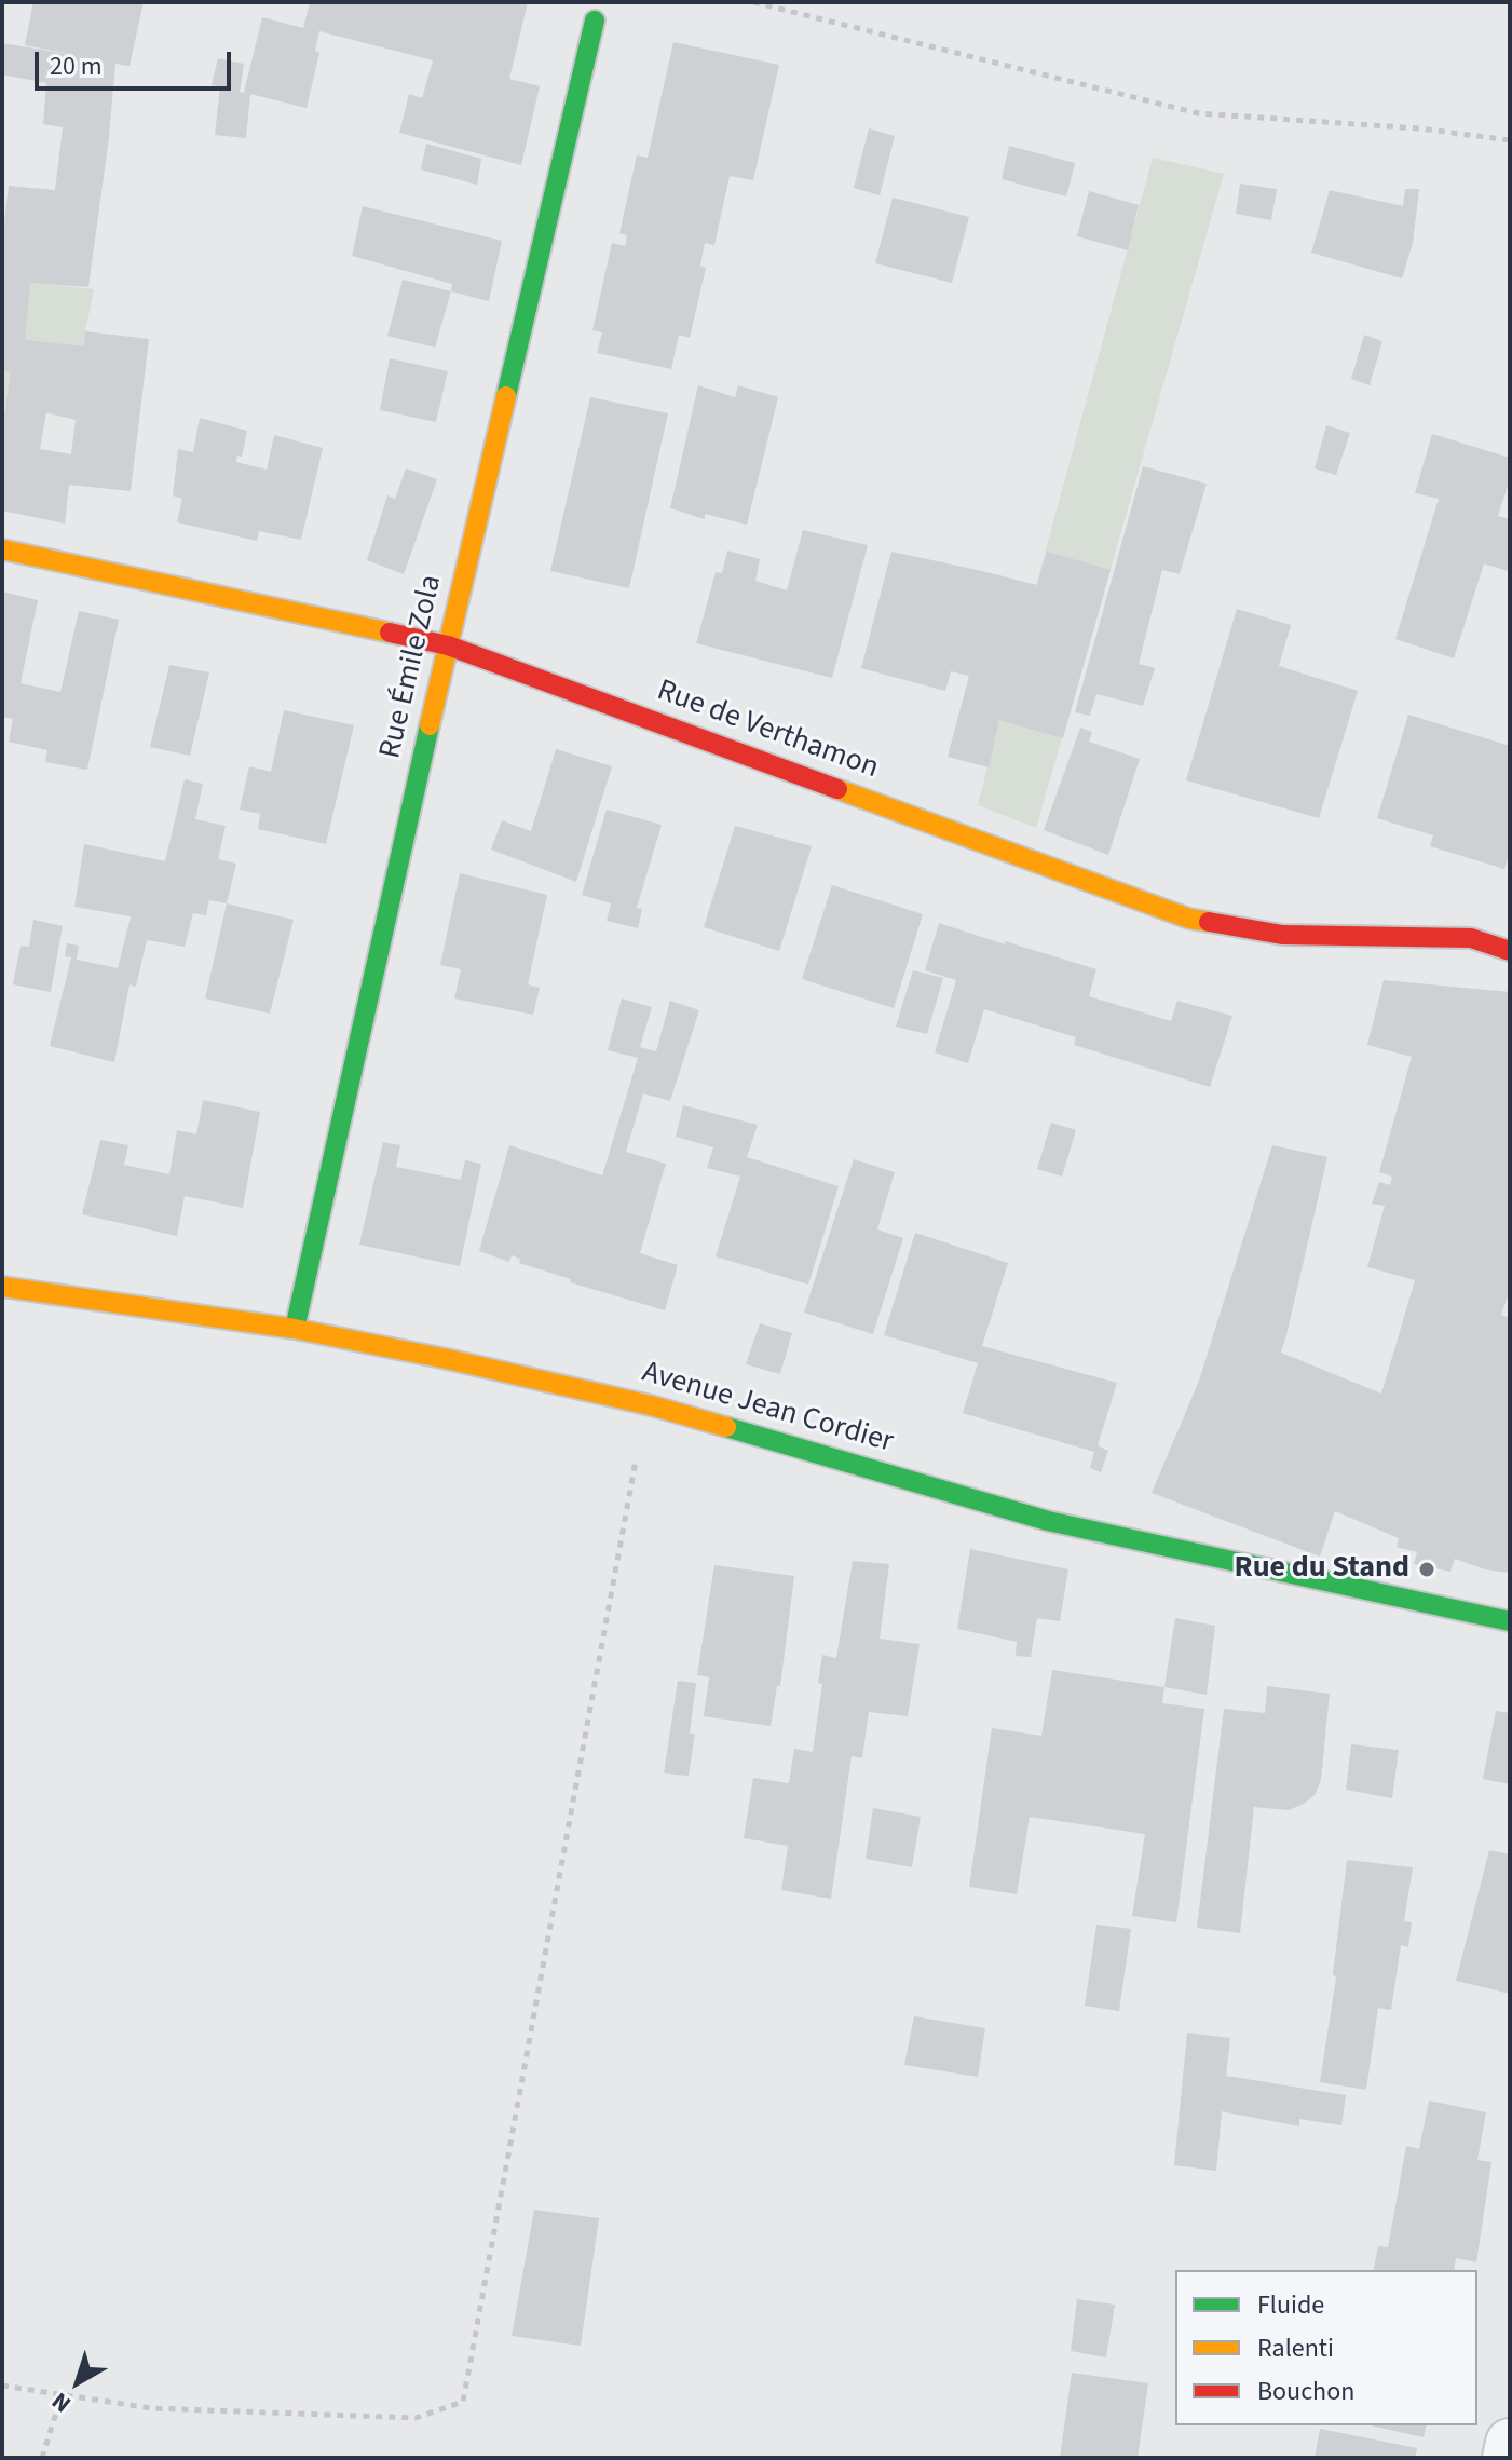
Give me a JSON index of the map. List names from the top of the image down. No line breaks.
{"streets":{"street":["Rue Émile Zola","Rue de Verthamon","Avenue Jean Cordier"]},"crossings":[["Rue Émile Zola","Rue de Verthamon"],["Rue Émile Zola","Avenue Jean Cordier"]],"places":["Rue du Stand"],"legend":["Fluide","Ralenti","Bouchon"],"scale_bar":"20 m","north":"bottom left"}
